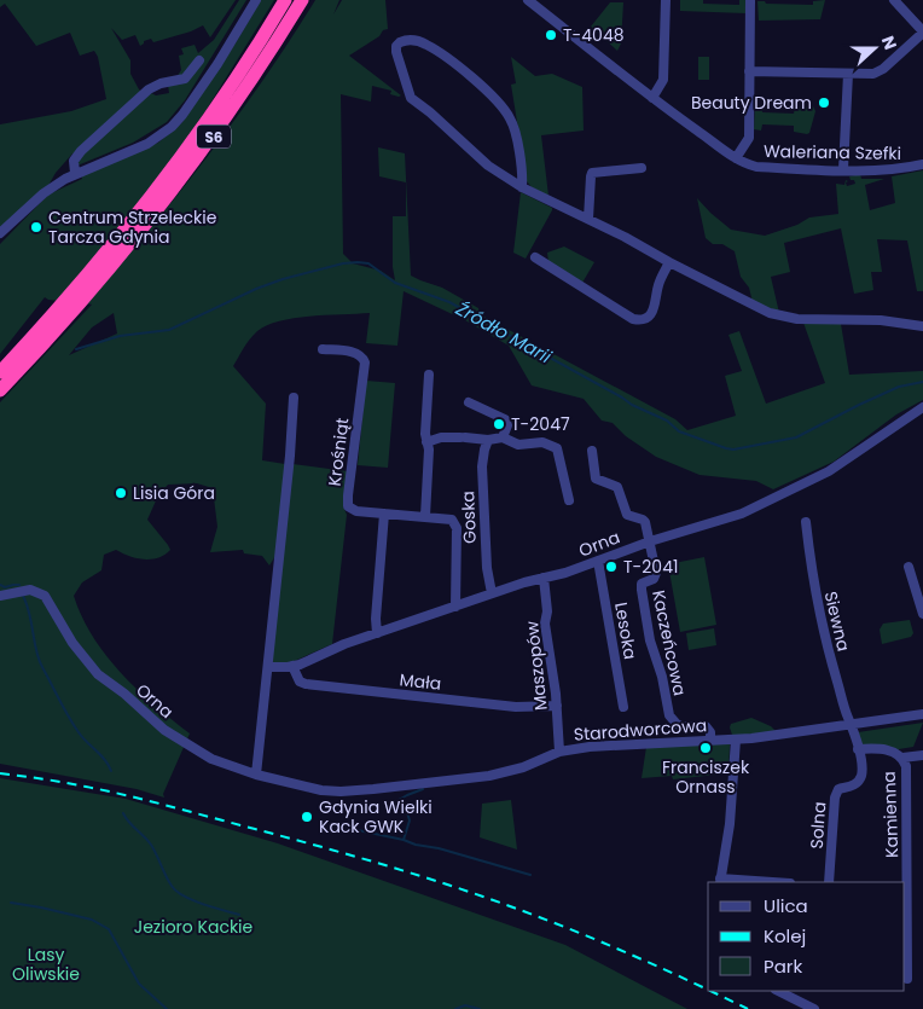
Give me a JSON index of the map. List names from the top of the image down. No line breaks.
{"streets":{"highway":["S6"],"street":["Waleriana Szefki","Krośniąt","Goska","Orna","Siewna","Lesoka","Kaczeńcowa","Maszopów","Mała","Starodworcowa","Kamienna","Solna"]},"crossings":[["Goska","Orna"],["Orna","Lesoka"],["Orna","Kaczeńcowa"],["Orna","Maszopów"],["Orna","Mała"],["Orna","Starodworcowa"],["Siewna","Starodworcowa"],["Kaczeńcowa","Starodworcowa"],["Maszopów","Mała"],["Maszopów","Starodworcowa"],["Kamienna","Solna"]],"water":["Źródło Marii"],"parks":["Jezioro Kackie","Lasy Oliwskie"],"places":["T-4048","Beauty Dream","Centrum Strzeleckie Tarcza Gdynia","T-2047","Lisia Góra","T-2041","Franciszek Ornass","Gdynia Wielki Kack GWK"],"legend":["Ulica","Kolej","Park"],"north":"right"}
